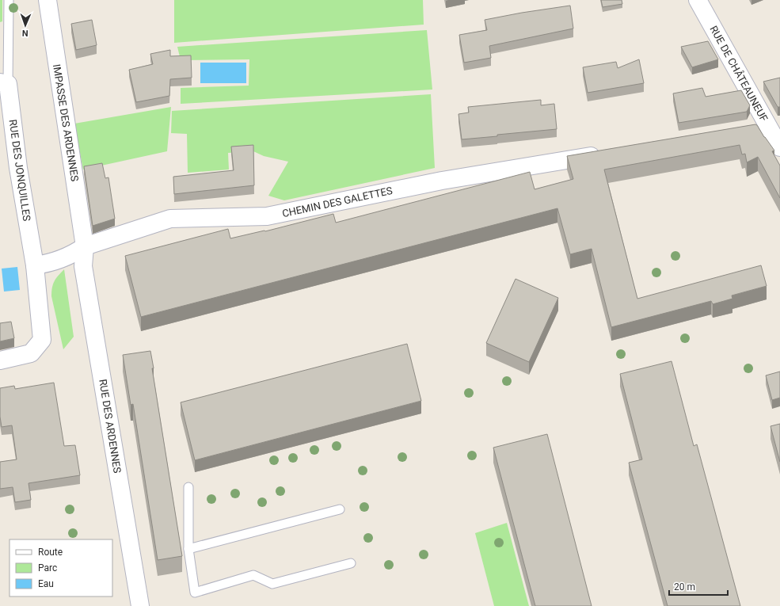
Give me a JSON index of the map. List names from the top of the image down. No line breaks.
{"streets":{"street":["RUE DE CHÂTEAUNEUF","IMPASSE DES ARDENNES","RUE DES JONQUILLES","CHEMIN DES GALETTES","RUE DES ARDENNES"]},"crossings":[["IMPASSE DES ARDENNES","CHEMIN DES GALETTES"],["IMPASSE DES ARDENNES","RUE DES ARDENNES"],["RUE DES JONQUILLES","CHEMIN DES GALETTES"],["CHEMIN DES GALETTES","RUE DES ARDENNES"]],"legend":["Route","Parc","Eau"],"scale_bar":"20 m","north":"bottom"}
